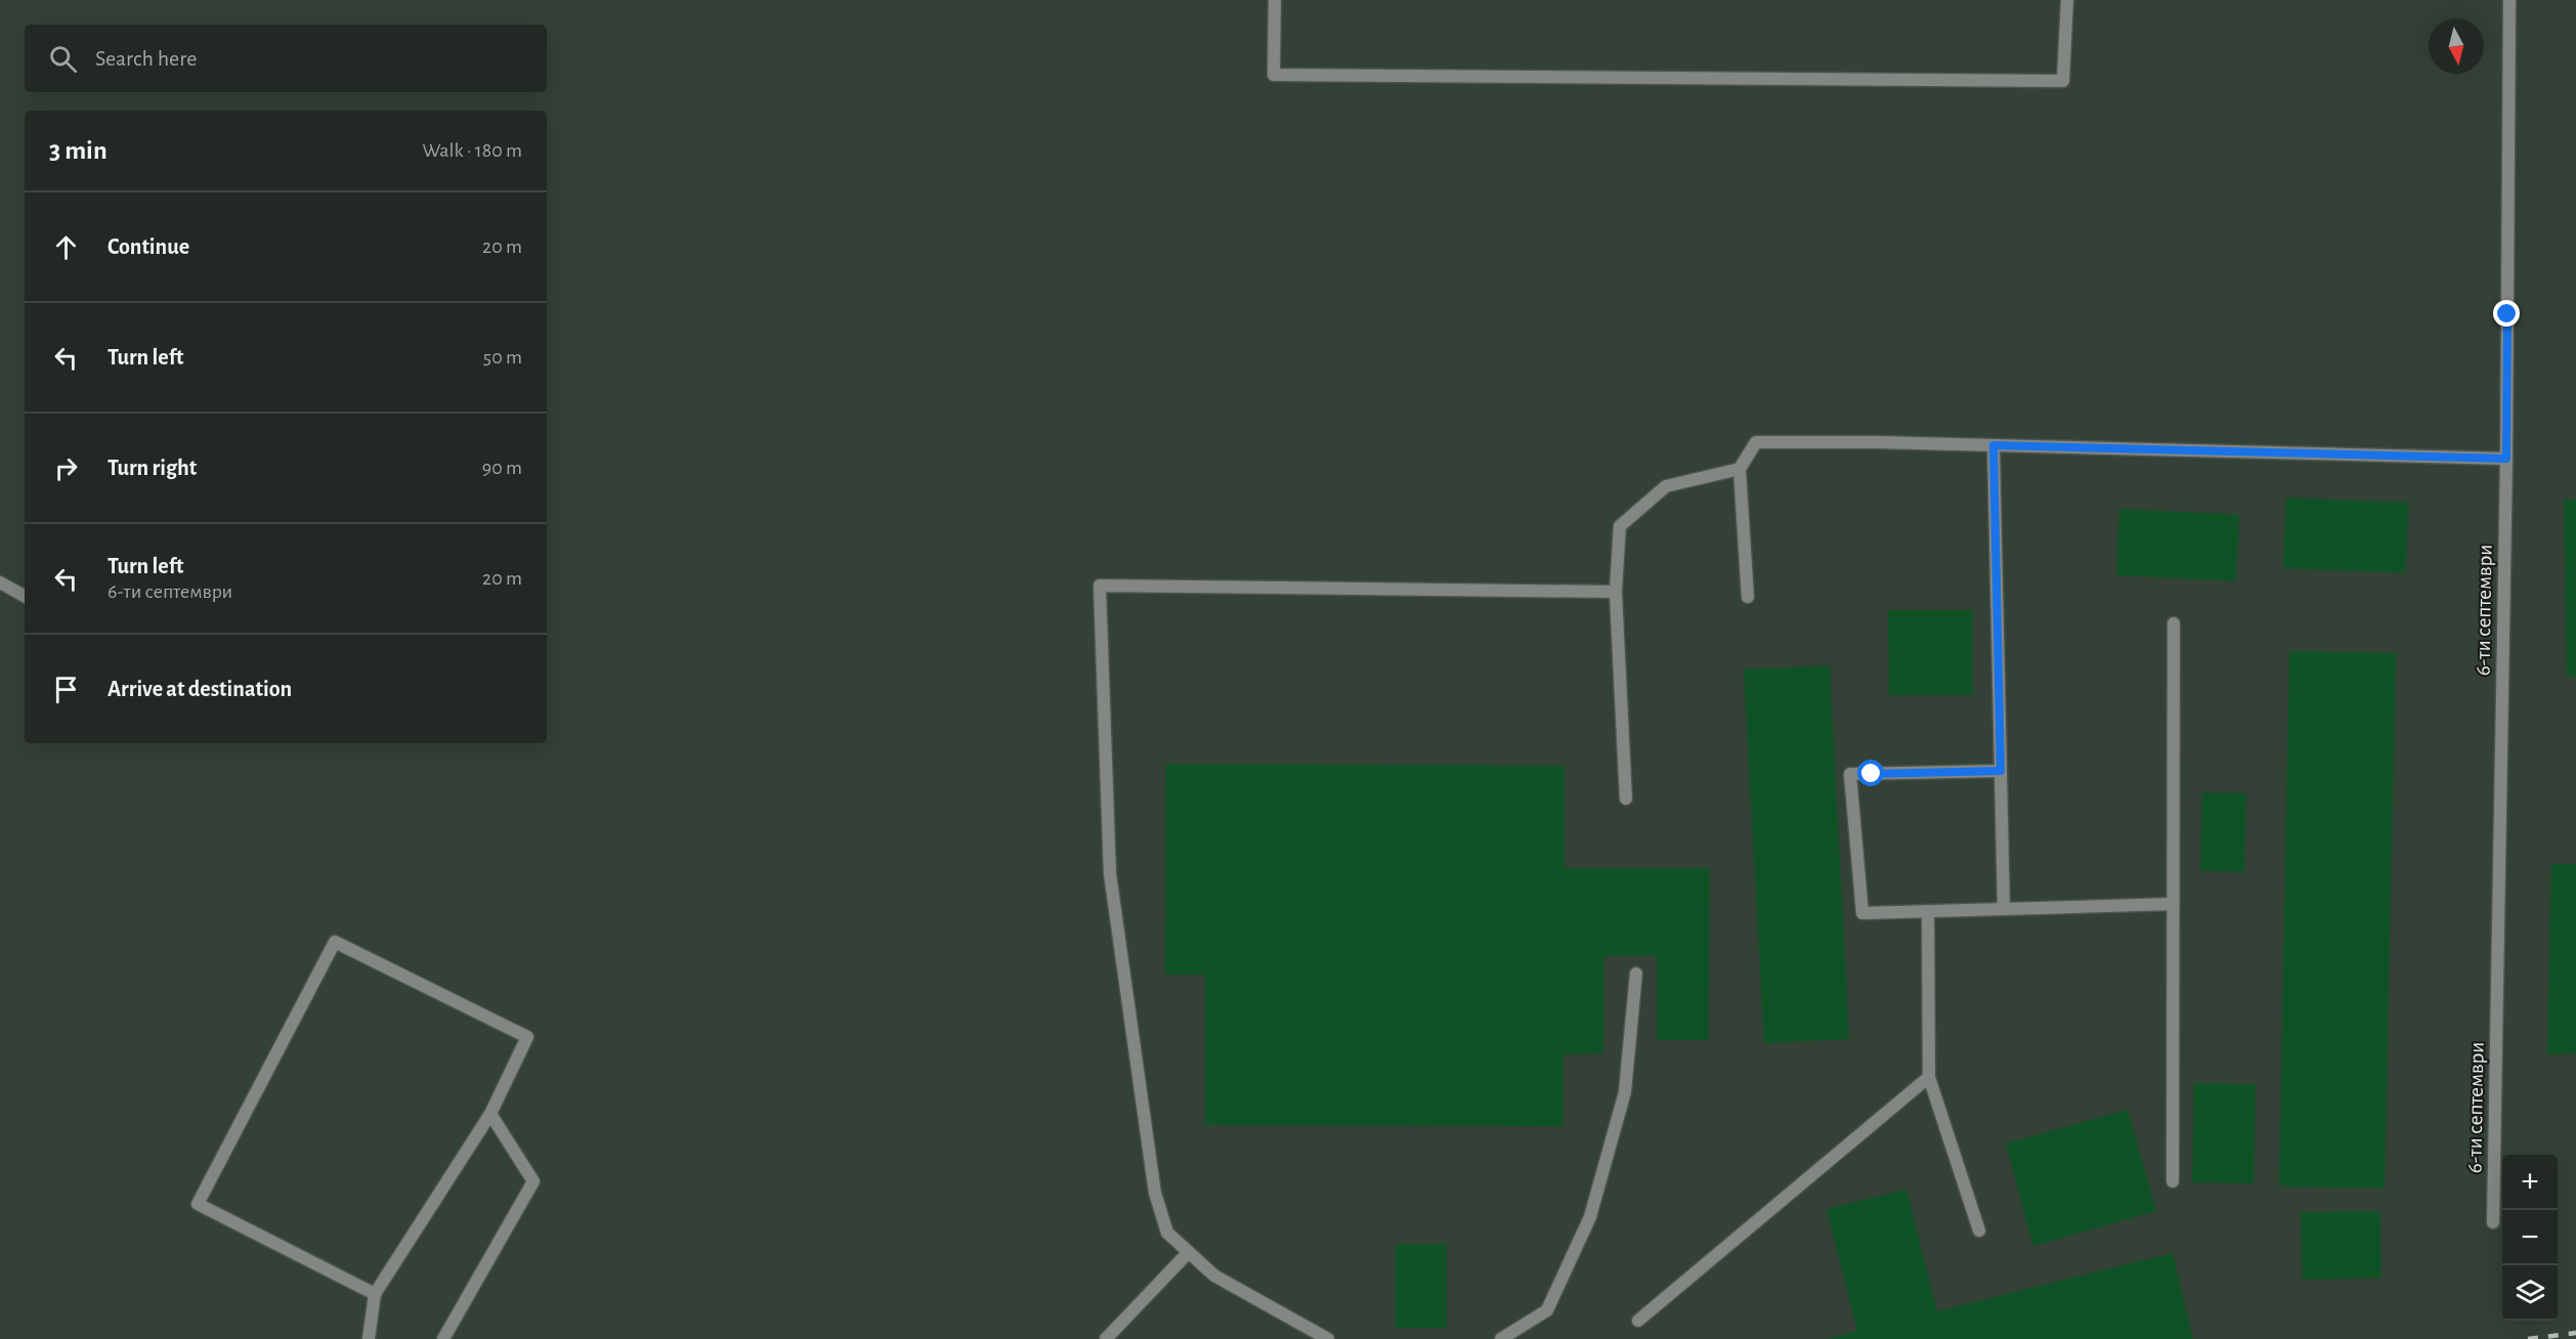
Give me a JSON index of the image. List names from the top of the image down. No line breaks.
{"streets":{"street":["6-ти септември"]},"north":"bottom","page":{"search":"Search here","heading":["3 min","Walk · 180 m"],"list":[["Continue","20 m"],["Turn left","50 m"],["Turn right","90 m"],["Turn left","6-ти септември","20 m"],"Arrive at destination"],"map_buttons":["+","−"]}}
